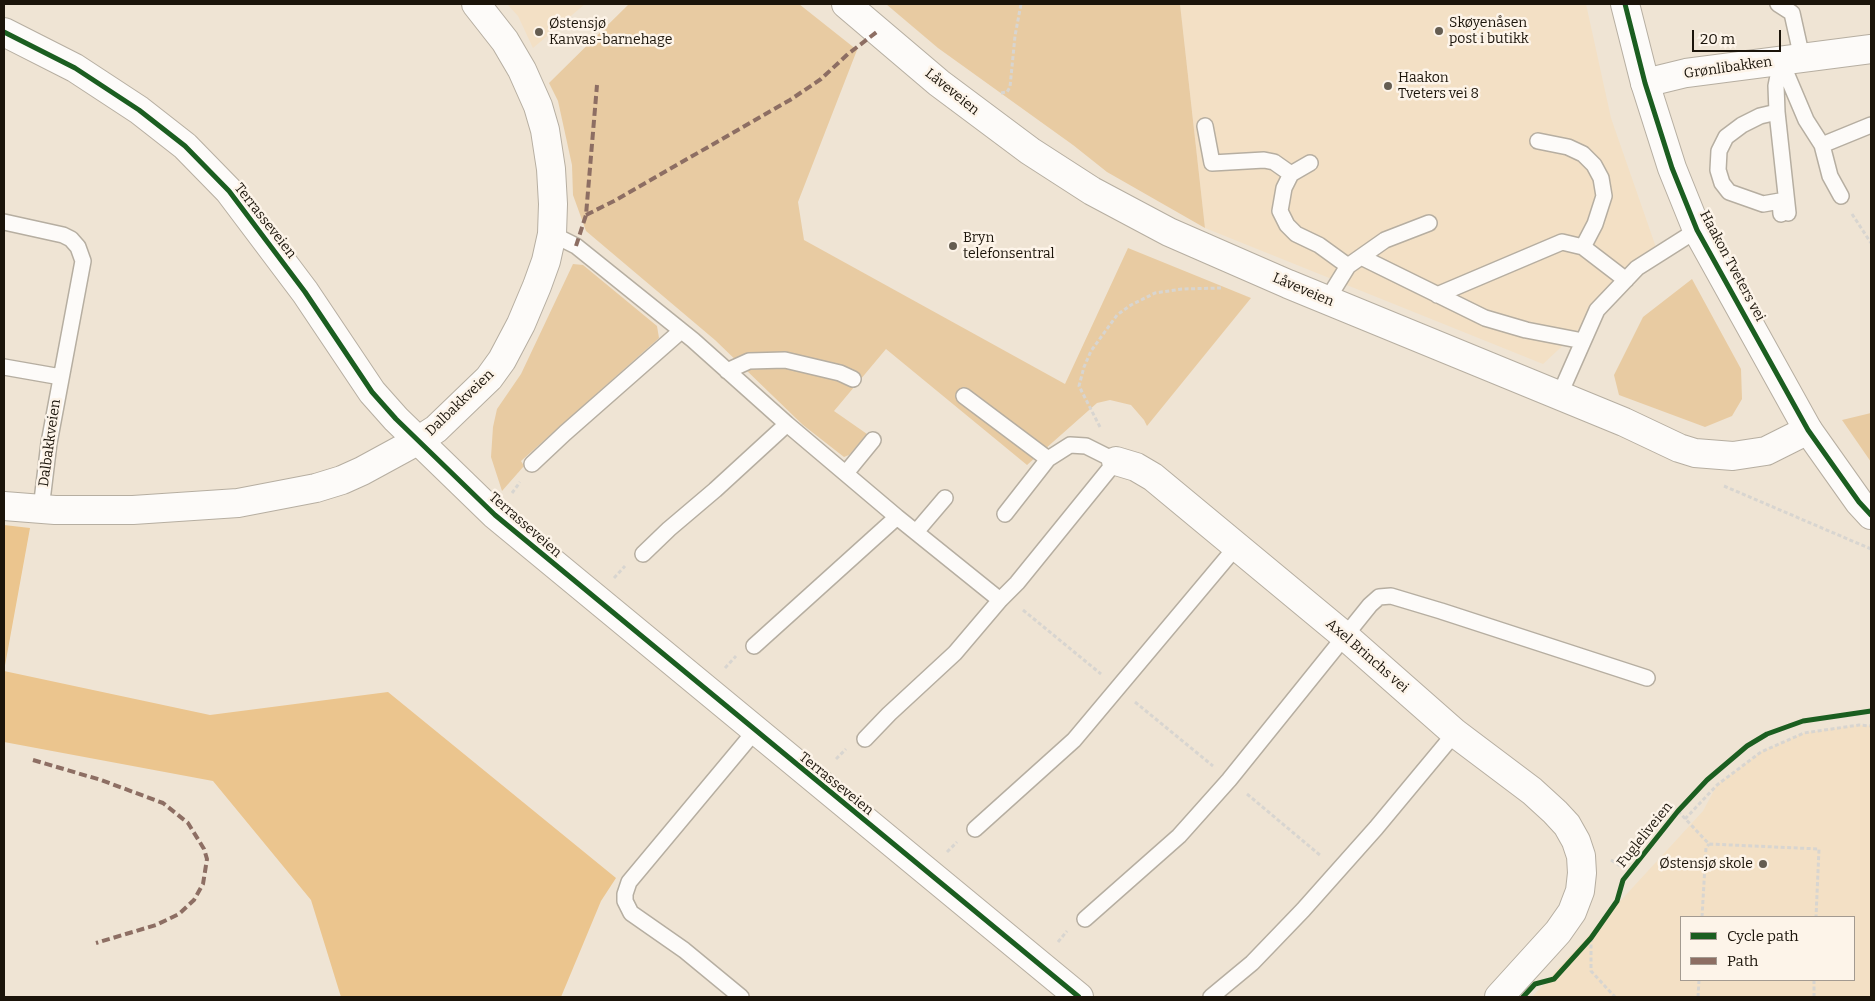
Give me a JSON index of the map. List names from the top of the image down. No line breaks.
{"streets":{"street":["Grønlibakken","Låveveien","Terrasseveien","Haakon Tveters vei","Dalbakkveien","Axel Brinchs vei"],"cycle path":["Fugleliveien"]},"crossings":[["Grønlibakken","Haakon Tveters vei"],["Låveveien","Haakon Tveters vei"],["Terrasseveien","Dalbakkveien"]],"places":["Skøyenåsen post i butikk","Østensjø Kanvas-barnehage","Haakon Tveters vei 8","Bryn telefonsentral","Østensjø skole"],"legend":["Cycle path","Path"],"scale_bar":"20 m"}
